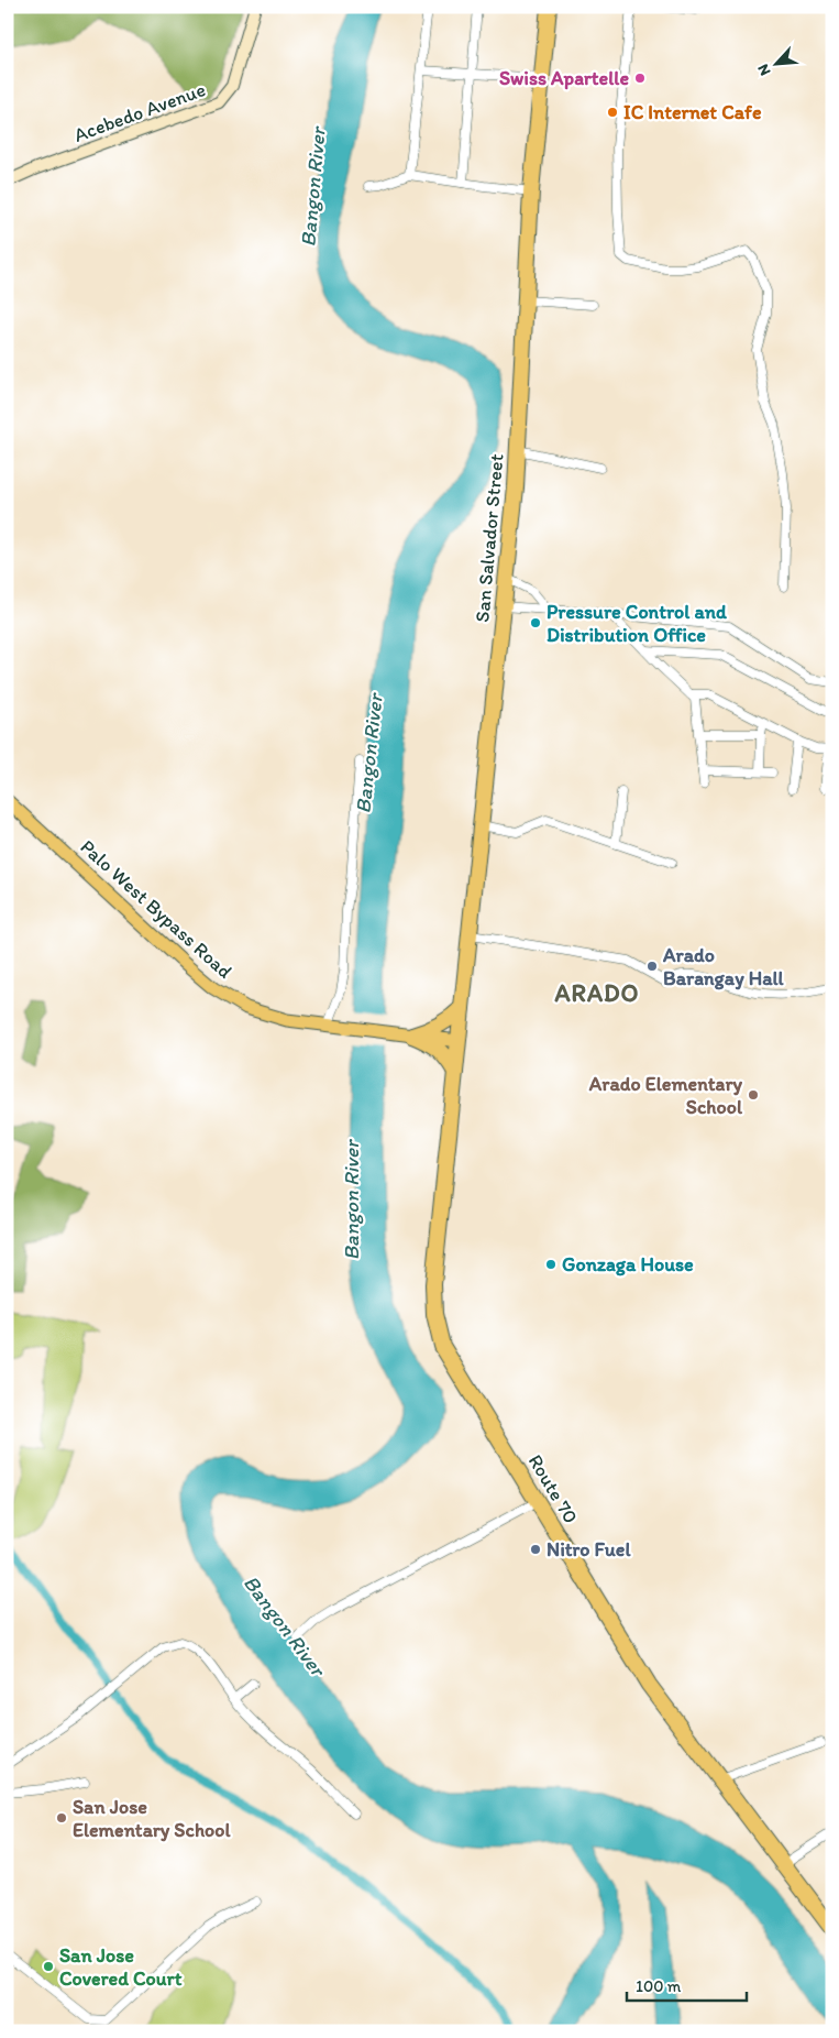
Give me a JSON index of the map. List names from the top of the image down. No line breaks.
{"streets":{"highway":["San Salvador Street","Route 70"],"main road":["Palo West Bypass Road"],"street":["Acebedo Avenue"]},"crossings":[["San Salvador Street","Palo West Bypass Road"],["San Salvador Street","Route 70"]],"districts":["ARADO"],"water":["Bangon River"],"places":["Swiss Apartelle","IC Internet Cafe","Pressure Control and Distribution Office","Arado Barangay Hall","Arado Elementary School","Gonzaga House","Nitro Fuel","San Jose Elementary School","San Jose Covered Court"],"scale_bar":"100 m","north":"bottom left"}
